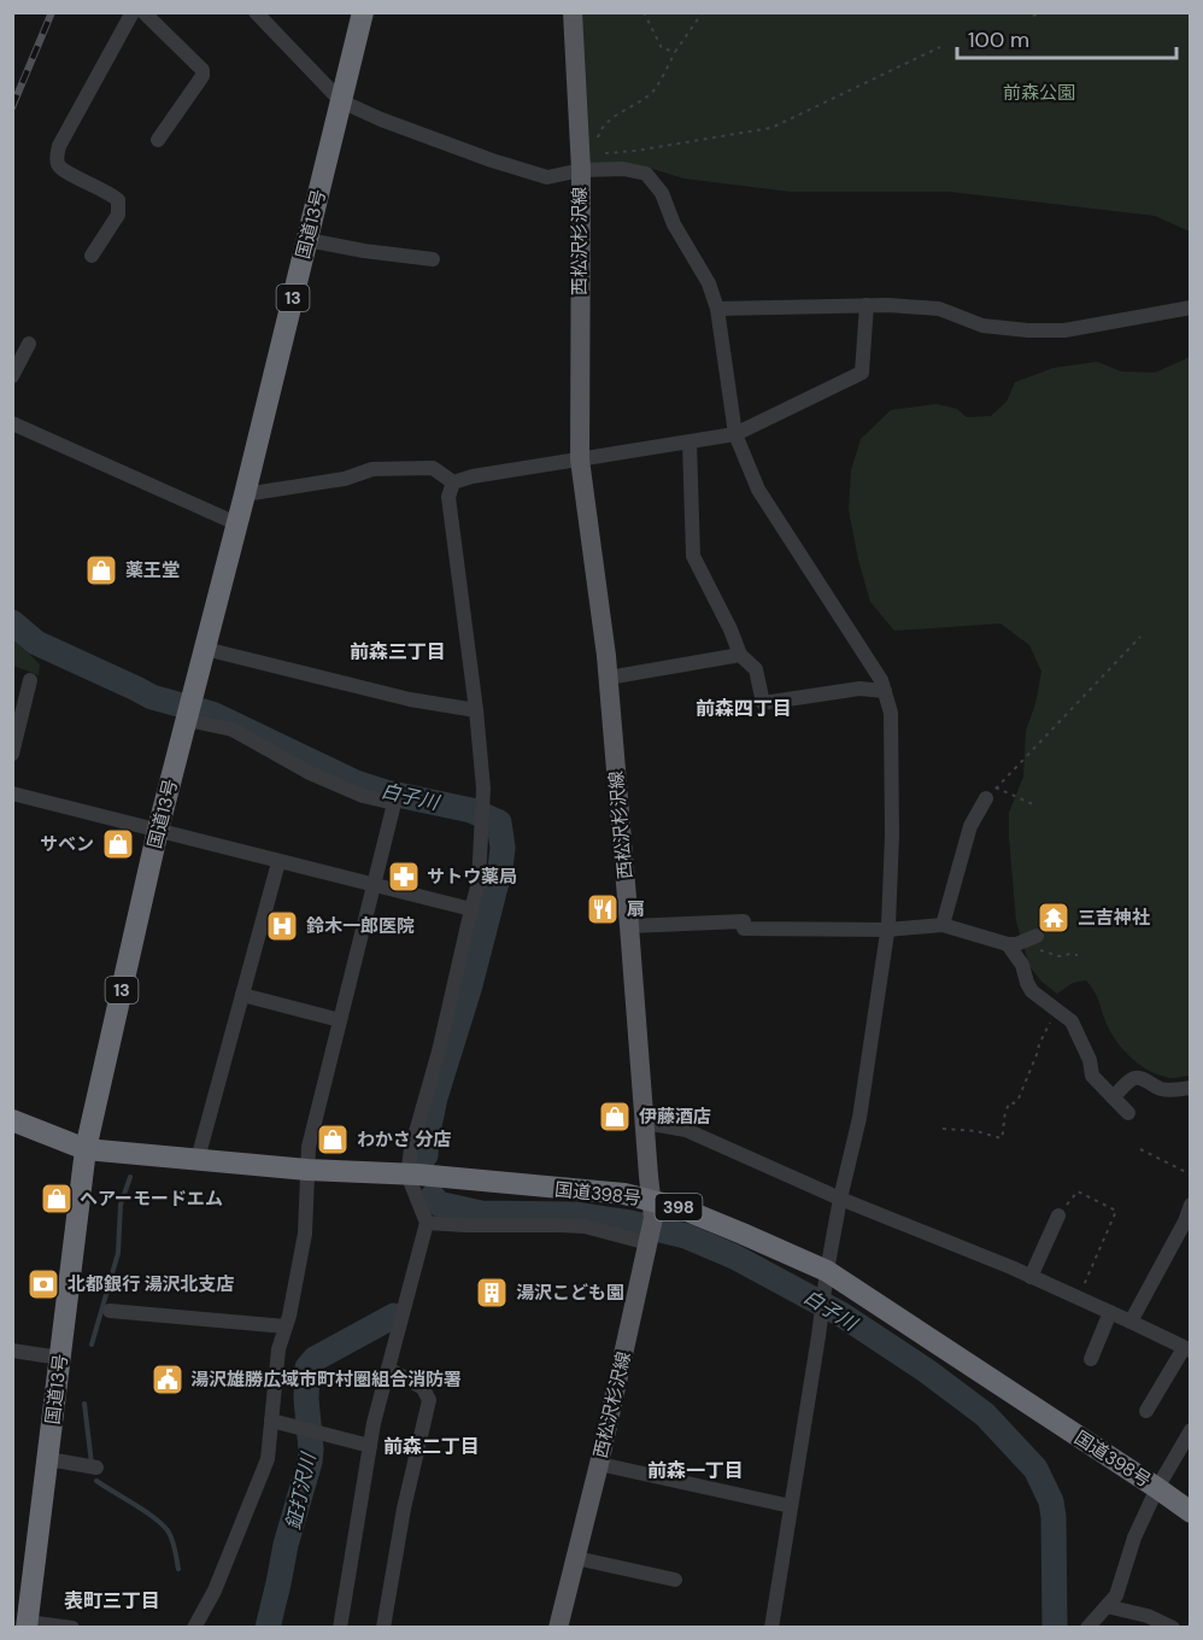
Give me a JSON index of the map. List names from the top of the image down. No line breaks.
{"streets":{"highway":["国道13号","13","国道398号","398"],"main road":["西松沢杉沢線"]},"crossings":[["国道13号","国道398号"],["西松沢杉沢線","国道398号"]],"districts":["前森三丁目","前森四丁目","前森二丁目","前森一丁目","表町三丁目"],"water":["白子川","鉦打沢川"],"parks":["前森公園"],"places":{"shop":["薬王堂","サベン","伊藤酒店","わかさ 分店","ヘアーモードエム"],"pharmacy":["サトウ薬局"],"restaurant":["扇"],"temple":["三吉神社"],"hospital":["鈴木一郎医院"],"bank":["北都銀行 湯沢北支店"],"building":["湯沢こども園"],"public building":["湯沢雄勝広域市町村圏組合消防署"]},"scale_bar":"100 m"}
